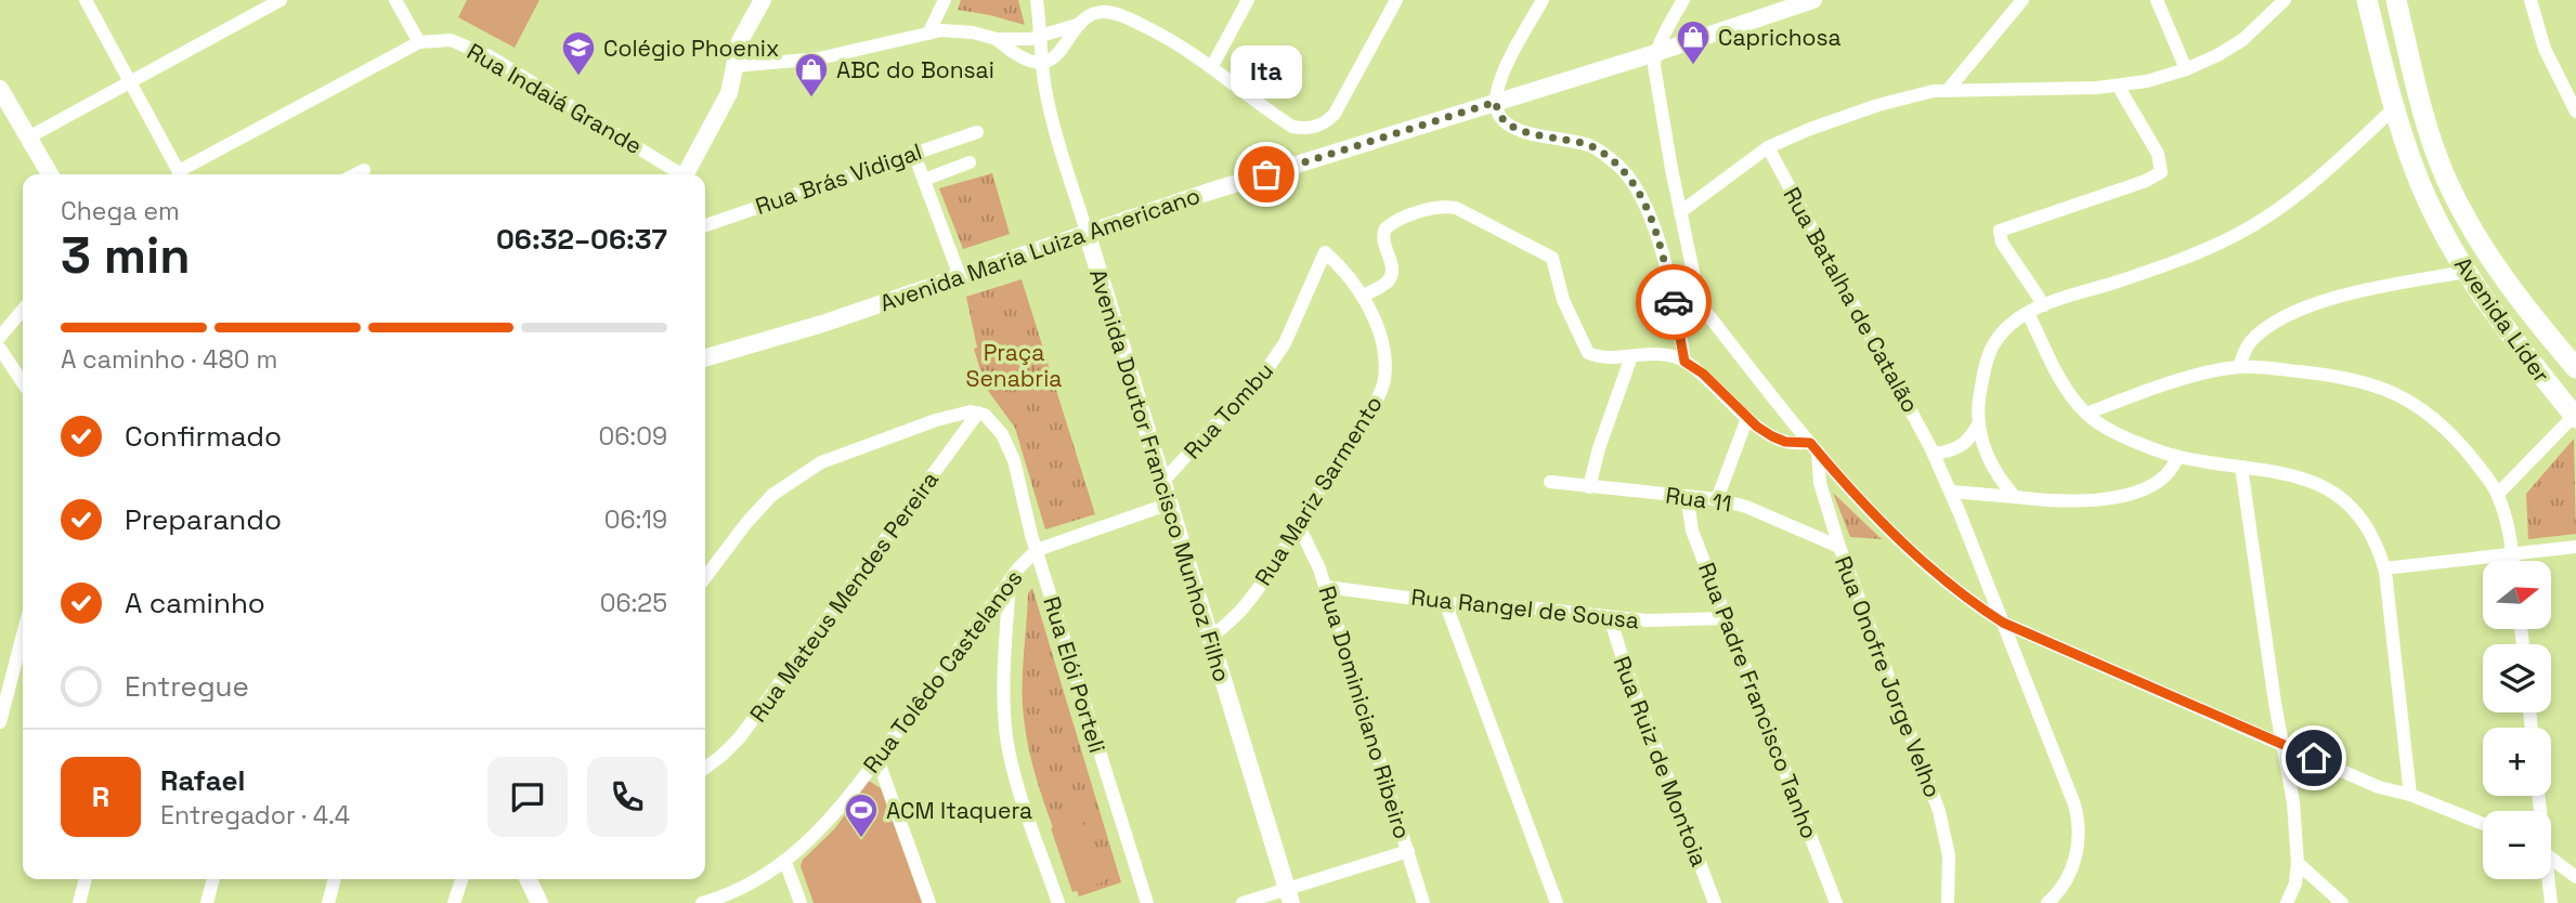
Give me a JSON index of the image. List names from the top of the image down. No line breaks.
{"streets":{"main road":["Avenida Maria Luiza Americano","Avenida Líder","Avenida Doutor Francisco Munhoz Filho"],"street":["Rua Indaiá Grande","Rua Brás Vidigal","Rua Batalha de Catalão","Rua Tombu","Rua Mariz Sarmento","Rua 11","Rua Mateus Mendes Pereira","Rua Rangel de Sousa","Rua Tolêdo Castelanos","Rua Elói Porteli","Rua Onofre Jorge Velho","Rua Padre Francisco Tanho","Rua Dominiciano Ribeiro","Rua Ruiz de Montoia"]},"crossings":[["Avenida Maria Luiza Americano","Avenida Doutor Francisco Munhoz Filho"],["Rua Tombu","Avenida Doutor Francisco Munhoz Filho"],["Rua Tombu","Rua Mariz Sarmento"],["Avenida Doutor Francisco Munhoz Filho","Rua Mariz Sarmento"],["Avenida Doutor Francisco Munhoz Filho","Rua Tolêdo Castelanos"],["Rua Mariz Sarmento","Rua Dominiciano Ribeiro"],["Rua 11","Rua Onofre Jorge Velho"],["Rua 11","Rua Padre Francisco Tanho"],["Rua Mateus Mendes Pereira","Rua Elói Porteli"],["Rua Rangel de Sousa","Rua Padre Francisco Tanho"],["Rua Rangel de Sousa","Rua Dominiciano Ribeiro"],["Rua Rangel de Sousa","Rua Ruiz de Montoia"],["Rua Tolêdo Castelanos","Rua Elói Porteli"]],"parks":["Praça Senabria"],"places":{"shop":["Caprichosa","ABC do Bonsai"],"school or university":["Colégio Phoenix"],"other":["Ita"],"sports":["ACM Itaquera"]},"north":"right","page":{"bubble":"Ita","heading":["3 min","Chega em","06:32–06:37"],"panel":["Rafael","Entregador · 4.4"],"bar":"A caminho · 480 m","list":[["Confirmado","06:09"],["Preparando","06:19"],["A caminho","06:25"],"Entregue"],"map_buttons":["+","−"],"round":"R"}}
